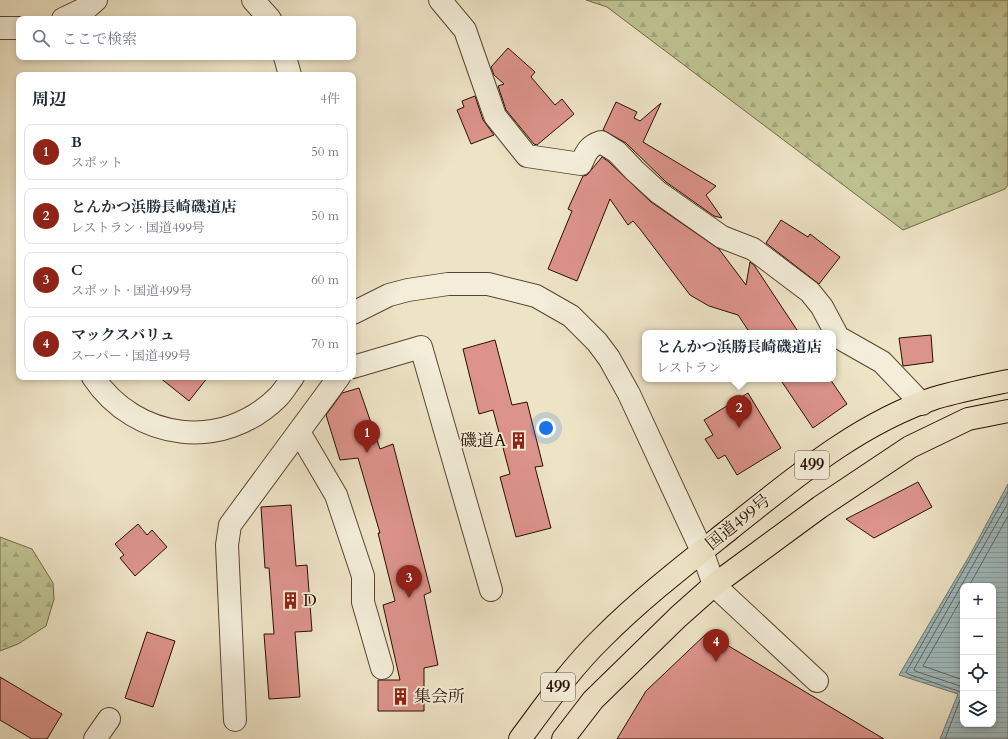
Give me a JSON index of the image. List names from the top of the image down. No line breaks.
{"streets":{"highway":["499","国道499号"]},"places":{"building":["磯道A","D","集会所"]},"page":{"search":"ここで検索","heading":["周辺","4件"],"list":[{"mark":"1","name":"B","note":"スポット","value":"50 m"},{"mark":"2","name":"とんかつ浜勝長崎磯道店","note":"レストラン · 国道499号","value":"50 m"},{"mark":"3","name":"C","note":"スポット · 国道499号","value":"60 m"},{"mark":"4","name":"マックスバリュ","note":"スーパー · 国道499号","value":"70 m"}],"popup":["とんかつ浜勝長崎磯道店","レストラン"],"pins":["2","1","3","4"],"map_buttons":["+","−"]}}
